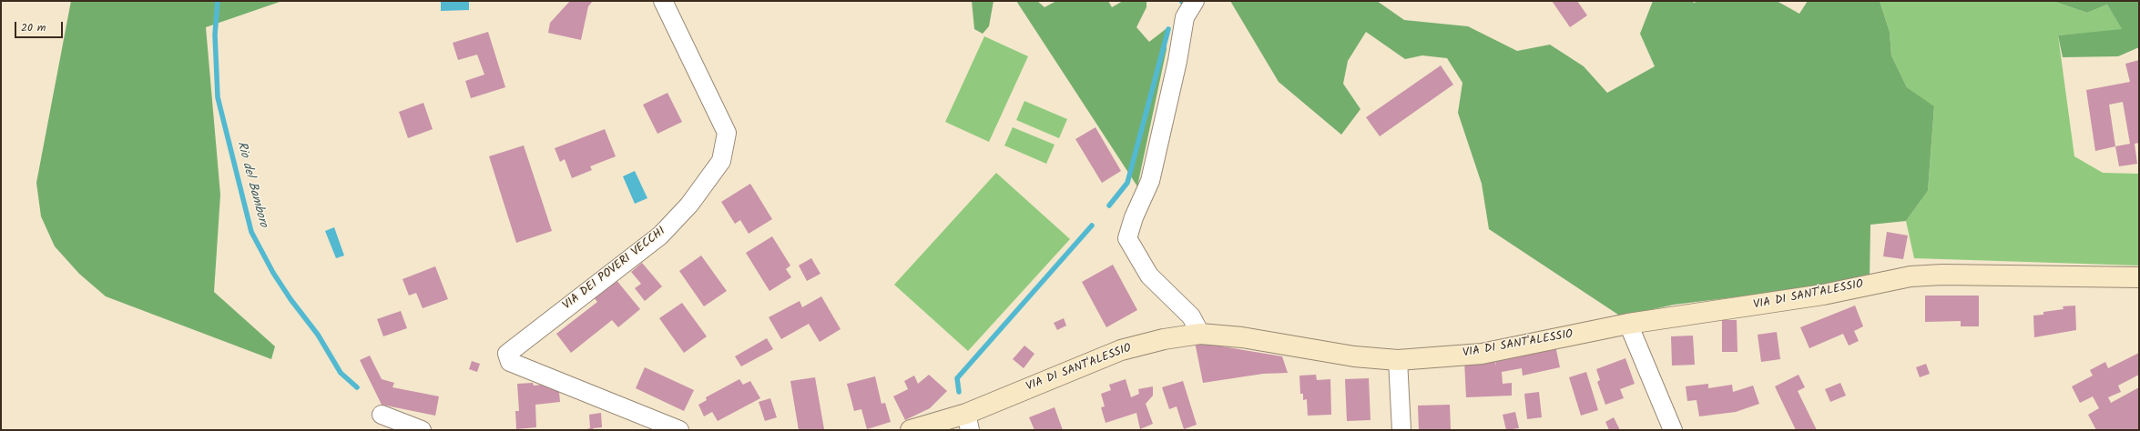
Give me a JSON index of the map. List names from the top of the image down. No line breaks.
{"streets":{"street":["VIA DEI POVERI VECCHI","VIA DI SANT'ALESSIO"]},"water":["Rio del Bamboro"],"scale_bar":"20 m"}
